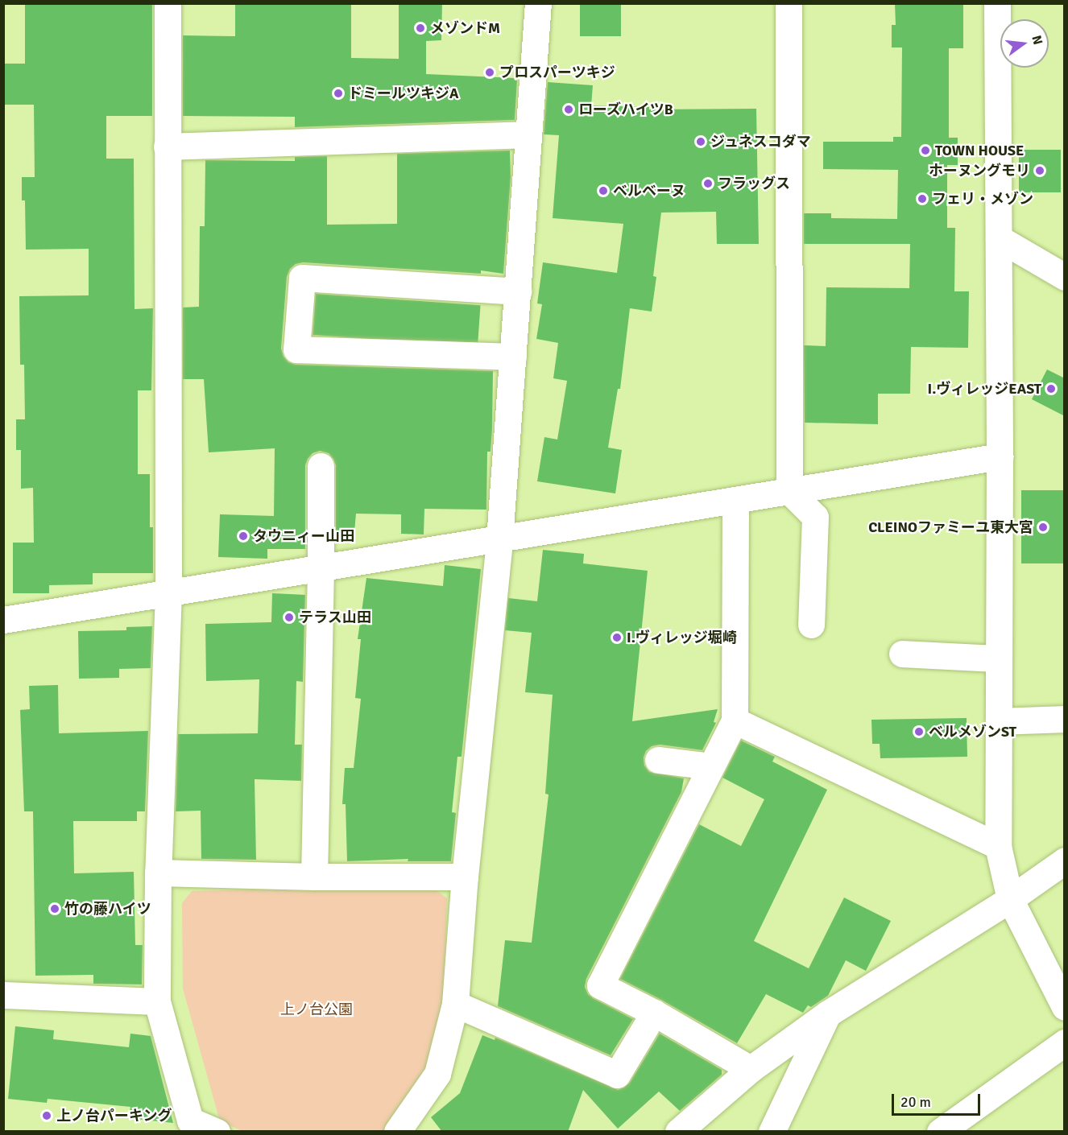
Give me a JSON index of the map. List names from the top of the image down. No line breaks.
{"parks":["上ノ台公園"],"places":["メゾンドM","プロスパーツキジ","ドミールツキジA","ローズハイツB","ジュネスコダマ","TOWN HOUSE","ホーヌングモリ","フラッグス","ベルベーヌ","フェリ・メゾン","I.ヴィレッジEAST","CLEINOファミーユ東大宮","タウニィー山田","テラス山田","I.ヴィレッジ堀崎","ベルメゾンST","竹の藤ハイツ","上ノ台パーキング"],"scale_bar":"20 m","north":"right"}
